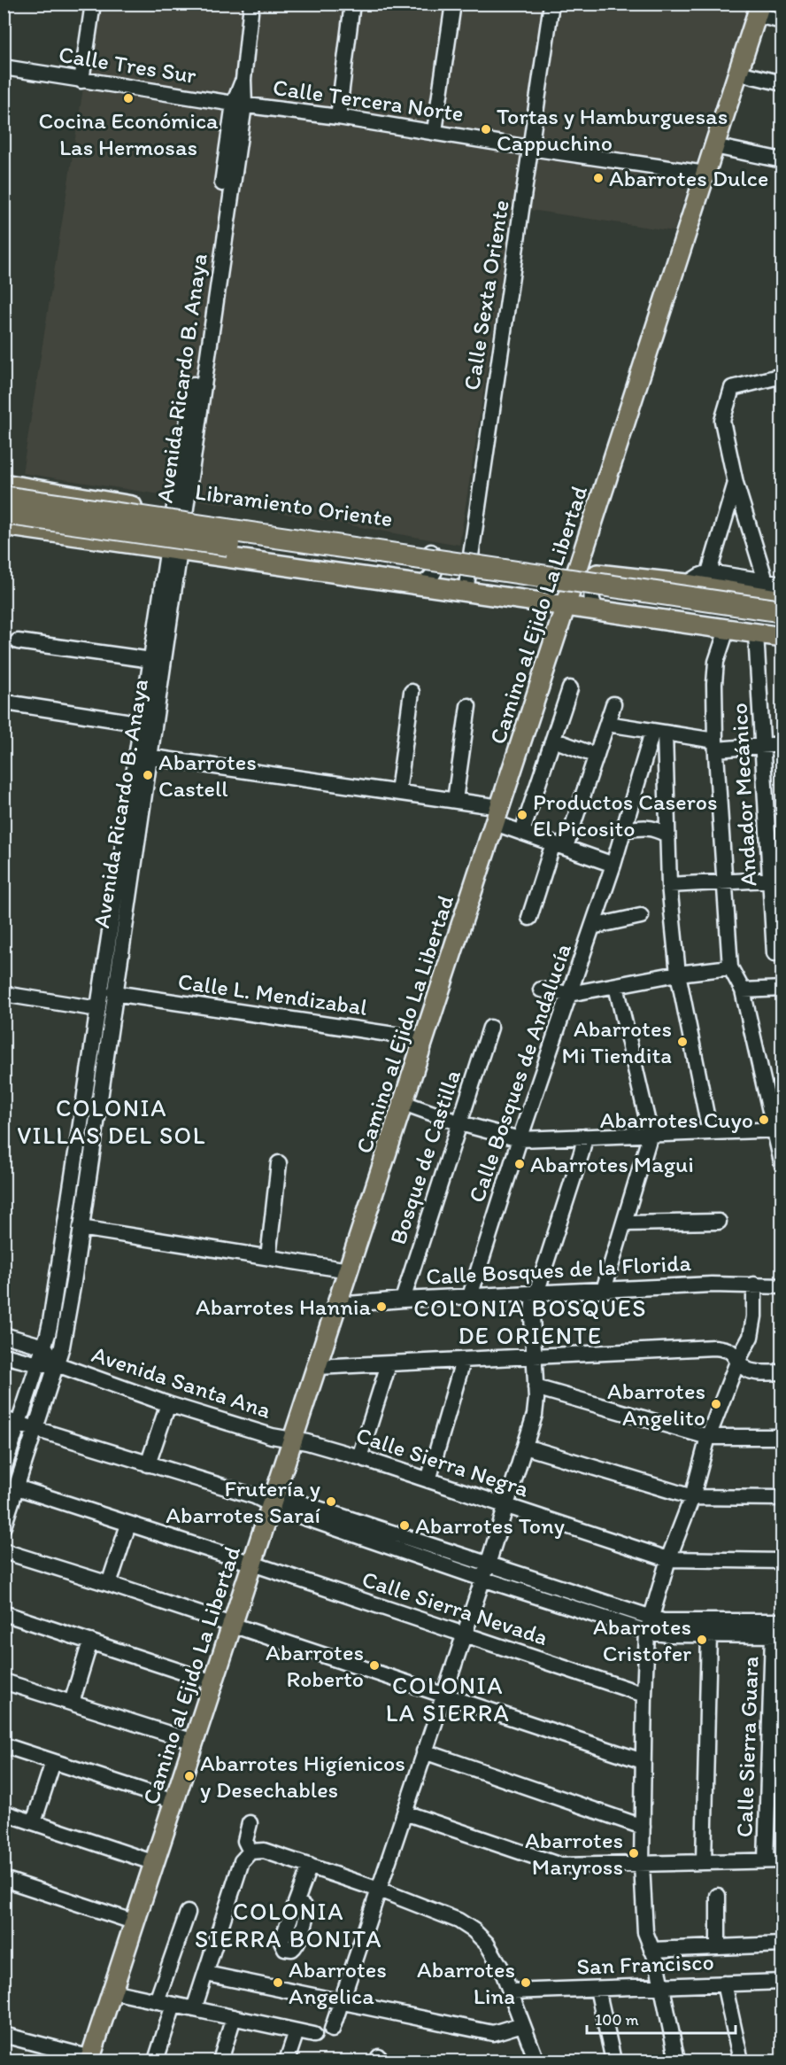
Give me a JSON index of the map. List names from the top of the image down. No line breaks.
{"streets":{"highway":["Libramiento Oriente"],"main road":["Camino al Ejido La Libertad"],"street":["Calle Tres Sur","Calle Tercera Norte","Calle Sexta Oriente","Avenida Ricardo B. Anaya","Andador Mecánico","Calle L. Mendizabal","Calle Bosques de Andalucía","Bosque de Castilla","Calle Bosques de la Florida","Avenida Santa Ana","Calle Sierra Negra","Calle Sierra Nevada","Calle Sierra Guara","San Francisco"]},"crossings":[["Calle Tres Sur","Calle Tercera Norte"],["Calle Tres Sur","Avenida Ricardo B. Anaya"],["Calle Tercera Norte","Calle Sexta Oriente"],["Calle Tercera Norte","Avenida Ricardo B. Anaya"],["Calle Tercera Norte","Camino al Ejido La Libertad"],["Calle Sexta Oriente","Libramiento Oriente"],["Avenida Ricardo B. Anaya","Libramiento Oriente"],["Avenida Ricardo B. Anaya","Calle L. Mendizabal"],["Avenida Ricardo B. Anaya","Avenida Santa Ana"],["Avenida Ricardo B. Anaya","Calle Sierra Nevada"],["Libramiento Oriente","Camino al Ejido La Libertad"],["Camino al Ejido La Libertad","Calle L. Mendizabal"],["Camino al Ejido La Libertad","Calle Bosques de la Florida"],["Camino al Ejido La Libertad","Avenida Santa Ana"],["Camino al Ejido La Libertad","Calle Sierra Negra"],["Camino al Ejido La Libertad","Calle Sierra Nevada"],["Calle Bosques de Andalucía","Calle Bosques de la Florida"],["Bosque de Castilla","Calle Bosques de la Florida"],["Avenida Santa Ana","Calle Sierra Negra"]],"districts":["COLONIA VILLAS DEL SOL","COLONIA BOSQUES DE ORIENTE","COLONIA LA SIERRA","COLONIA SIERRA BONITA"],"places":["Cocina Económica Las Hermosas","Tortas y Hamburguesas Cappuchino","Abarrotes Dulce","Abarrotes Castell","Productos Caseros El Picosito","Abarrotes Mi Tiendita","Abarrotes Cuyo","Abarrotes Magui","Abarrotes Hannia","Abarrotes Angelito","Frutería y Abarrotes Saraí","Abarrotes Tony","Abarrotes Cristofer","Abarrotes Roberto","Abarrotes Higíenicos y Desechables","Abarrotes Maryross","Abarrotes Angelica","Abarrotes Lina"],"scale_bar":"100 m"}
